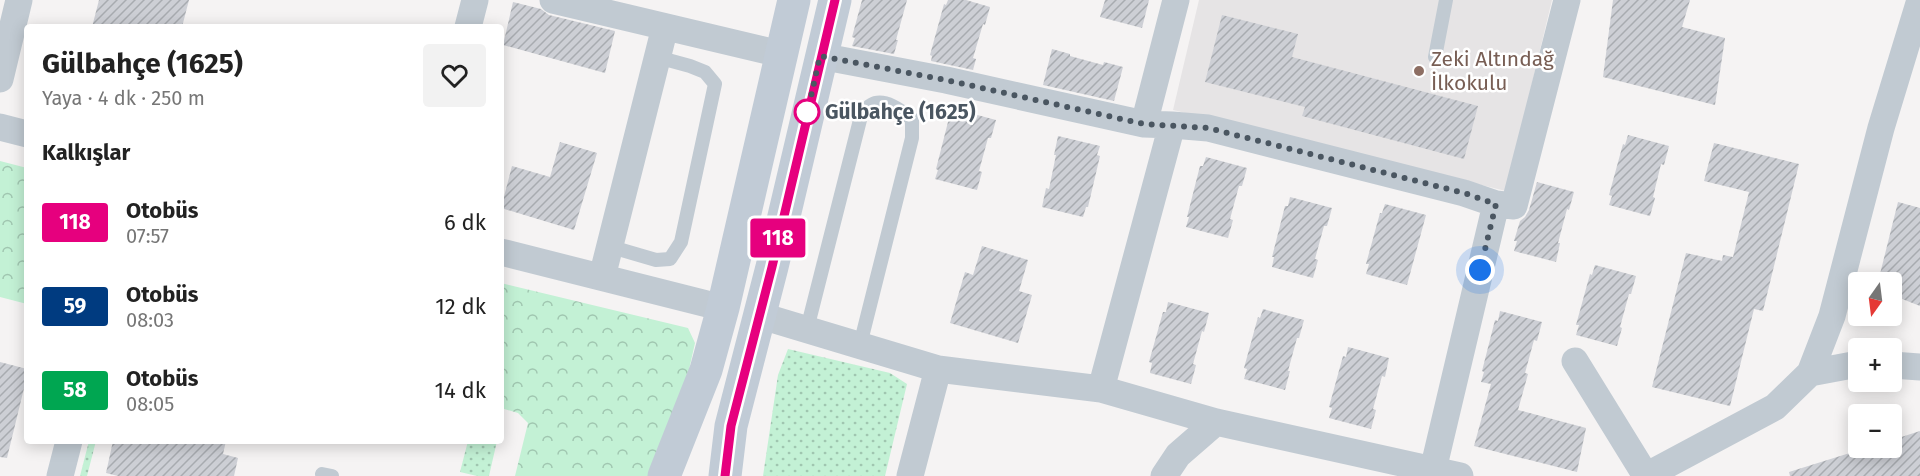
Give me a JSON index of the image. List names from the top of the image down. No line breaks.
{"places":["Zeki Altındağ İlkokulu","Gülbahçe (1625)"],"lines":["bus line 118"],"north":"bottom","page":{"on_map":"118","heading":[["Gülbahçe (1625)","Yaya · 4 dk · 250 m"],"Kalkışlar"],"list":[{"mark":"118","name":"Otobüs","note":"07:57","value":"6 dk"},{"mark":"59","name":"Otobüs","note":"08:03","value":"12 dk"},{"mark":"58","name":"Otobüs","note":"08:05","value":"14 dk"}],"map_buttons":["+","−"]}}
